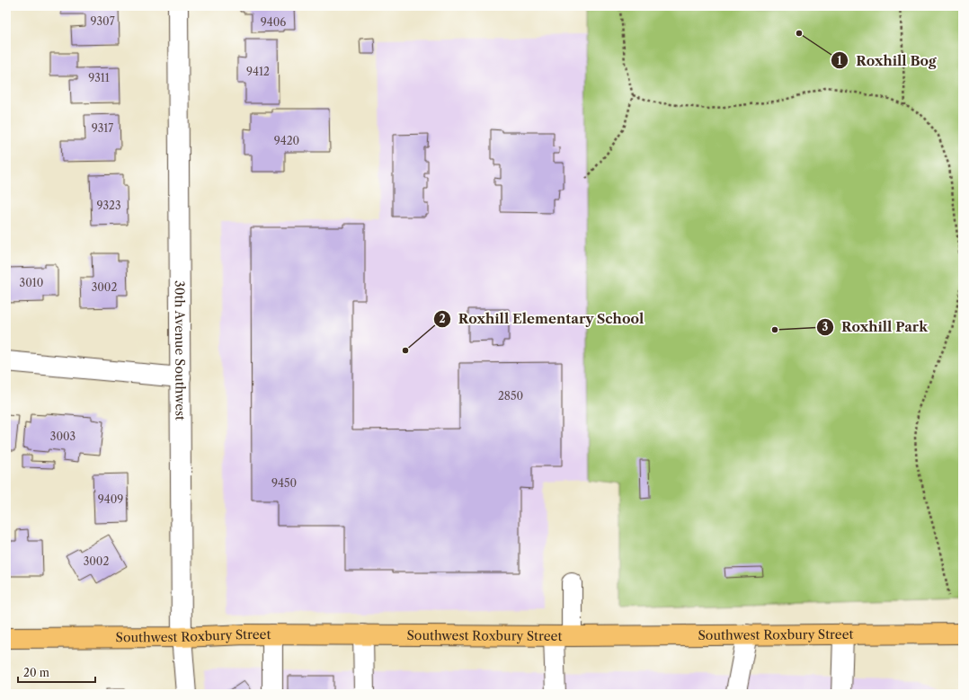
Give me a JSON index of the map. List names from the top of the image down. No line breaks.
{"streets":{"main road":["Southwest Roxbury Street"],"street":["30th Avenue Southwest"]},"crossings":[["30th Avenue Southwest","Southwest Roxbury Street"]],"places":["Roxhill Bog","Roxhill Park","Roxhill Elementary School"],"house_numbers":["9307","9406","9412","9311","9317","9420","9323","3010","3002","2850","3003","9450","9409","3002"],"scale_bar":"20 m"}
